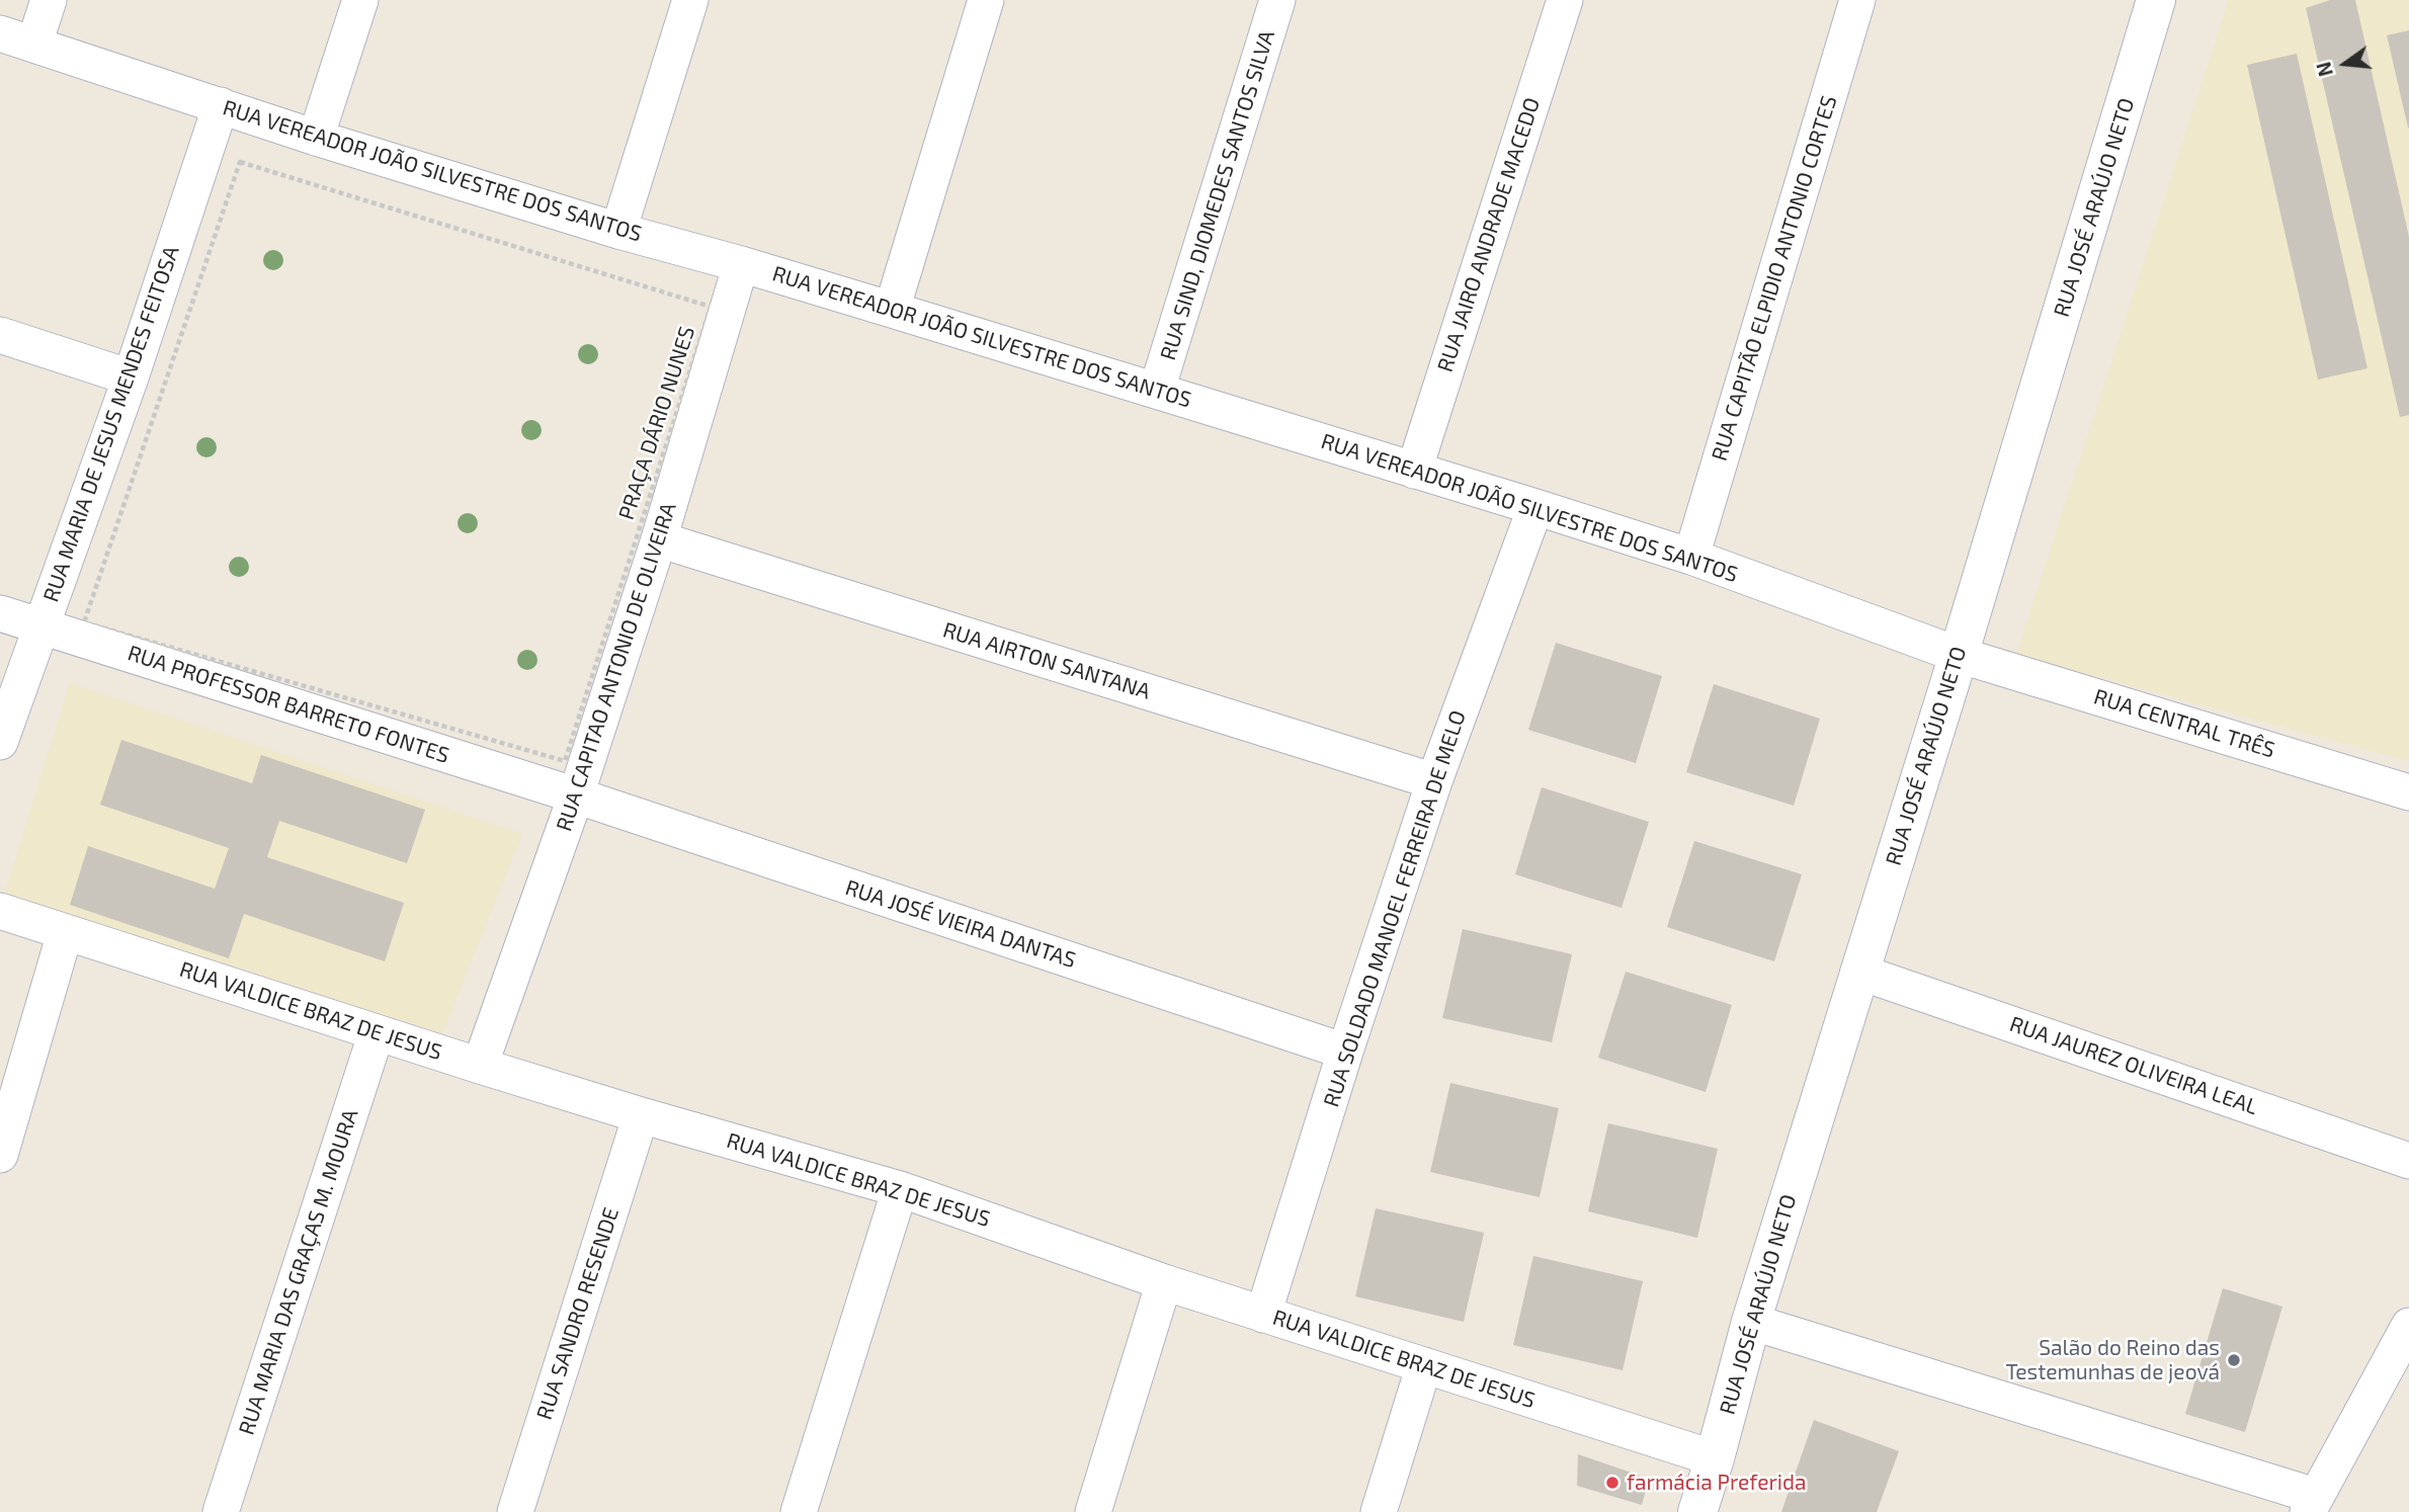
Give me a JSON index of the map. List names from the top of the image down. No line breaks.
{"streets":{"street":["RUA VEREADOR JOÃO SILVESTRE DOS SANTOS","RUA SIND, DIOMEDES SANTOS SILVA","RUA JOSÉ ARAÚJO NETO","RUA JAIRO ANDRADE MACEDO","RUA CAPITÃO ELPIDIO ANTONIO CORTES","RUA MARIA DE JESUS MENDES FEITOSA","RUA AIRTON SANTANA","RUA CAPITAO ANTONIO DE OLIVEIRA","RUA PROFESSOR BARRETO FONTES","RUA CENTRAL TRÊS","RUA SOLDADO MANOEL FERREIRA DE MELO","RUA JOSÉ VIEIRA DANTAS","RUA VALDICE BRAZ DE JESUS","RUA JAUREZ OLIVEIRA LEAL","RUA MARIA DAS GRAÇAS M. MOURA","RUA SANDRO RESENDE"],"path":["PRAÇA DÁRIO NUNES"]},"crossings":[["RUA VEREADOR JOÃO SILVESTRE DOS SANTOS","RUA SIND, DIOMEDES SANTOS SILVA"],["RUA VEREADOR JOÃO SILVESTRE DOS SANTOS","RUA JOSÉ ARAÚJO NETO"],["RUA VEREADOR JOÃO SILVESTRE DOS SANTOS","RUA JAIRO ANDRADE MACEDO"],["RUA VEREADOR JOÃO SILVESTRE DOS SANTOS","RUA CAPITÃO ELPIDIO ANTONIO CORTES"],["RUA VEREADOR JOÃO SILVESTRE DOS SANTOS","RUA MARIA DE JESUS MENDES FEITOSA"],["RUA VEREADOR JOÃO SILVESTRE DOS SANTOS","RUA CAPITAO ANTONIO DE OLIVEIRA"],["RUA VEREADOR JOÃO SILVESTRE DOS SANTOS","RUA CENTRAL TRÊS"],["RUA VEREADOR JOÃO SILVESTRE DOS SANTOS","RUA SOLDADO MANOEL FERREIRA DE MELO"],["RUA JOSÉ ARAÚJO NETO","RUA CENTRAL TRÊS"],["RUA JOSÉ ARAÚJO NETO","RUA VALDICE BRAZ DE JESUS"],["RUA JOSÉ ARAÚJO NETO","RUA JAUREZ OLIVEIRA LEAL"],["RUA MARIA DE JESUS MENDES FEITOSA","RUA PROFESSOR BARRETO FONTES"],["RUA AIRTON SANTANA","RUA CAPITAO ANTONIO DE OLIVEIRA"],["RUA AIRTON SANTANA","RUA SOLDADO MANOEL FERREIRA DE MELO"],["RUA CAPITAO ANTONIO DE OLIVEIRA","RUA PROFESSOR BARRETO FONTES"],["RUA CAPITAO ANTONIO DE OLIVEIRA","RUA JOSÉ VIEIRA DANTAS"],["RUA CAPITAO ANTONIO DE OLIVEIRA","RUA VALDICE BRAZ DE JESUS"],["RUA PROFESSOR BARRETO FONTES","RUA JOSÉ VIEIRA DANTAS"],["RUA SOLDADO MANOEL FERREIRA DE MELO","RUA JOSÉ VIEIRA DANTAS"],["RUA SOLDADO MANOEL FERREIRA DE MELO","RUA VALDICE BRAZ DE JESUS"],["RUA VALDICE BRAZ DE JESUS","RUA MARIA DAS GRAÇAS M. MOURA"],["RUA VALDICE BRAZ DE JESUS","RUA SANDRO RESENDE"]],"places":["Salão do Reino das Testemunhas de jeová","farmácia Preferida"],"north":"left"}
